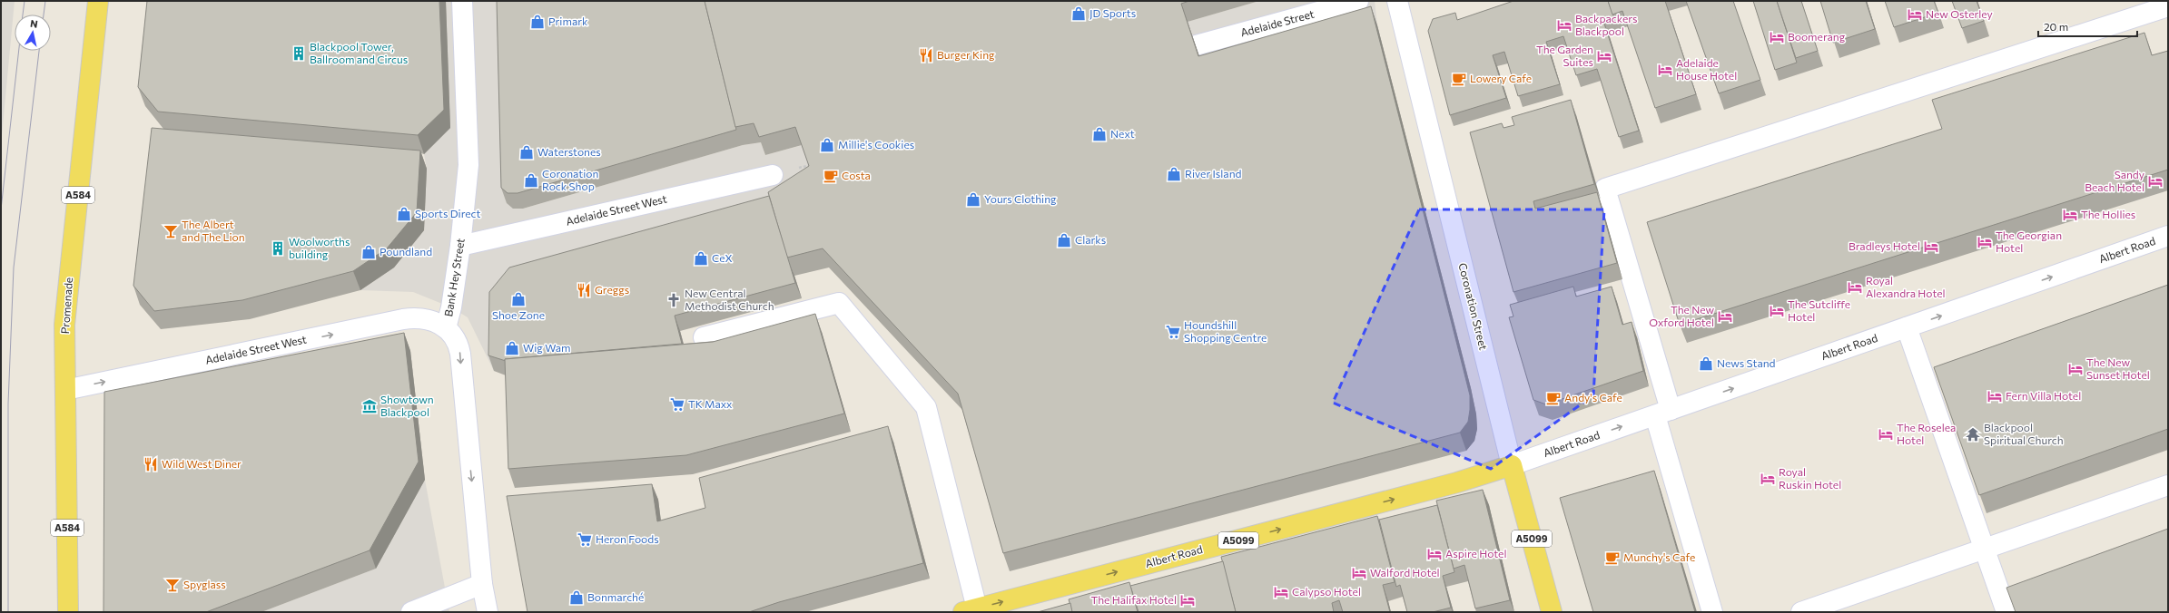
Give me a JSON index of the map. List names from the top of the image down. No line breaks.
{"streets":{"main road":["A584","Albert Road","Promenade","Coronation Street","A5099"],"street":["Adelaide Street","Adelaide Street West","Bank Hey Street"]},"crossings":[["Adelaide Street West","Bank Hey Street"],["Adelaide Street West","Promenade"],["Albert Road","Coronation Street"]],"one_way":["Adelaide Street West","Albert Road","Bank Hey Street"],"places":{"shop":["JD Sports","Primark","Next","Millie's Cookies","Waterstones","River Island","Coronation Rock Shop","Yours Clothing","Sports Direct","Clarks","Poundland","CeX","Shoe Zone","Wig Wam","News Stand","Bonmarché"],"hotel":["New Osterley","Backpackers Blackpool","Boomerang","The Garden Suites","Adelaide House Hotel","Sandy Beach Hotel","The Hollies","The Georgian Hotel","Bradleys Hotel","Royal Alexandra Hotel","The Sutcliffe Hotel","The New Oxford Hotel","The New Sunset Hotel","Fern Villa Hotel","The Roselea Hotel","Royal Ruskin Hotel","Aspire Hotel","Walford Hotel","Calypso Hotel","The Halifax Hotel"],"building":["Blackpool Tower, Ballroom and Circus","Woolworths building"],"restaurant":["Burger King","Greggs","Wild West Diner"],"cafe":["Lowery Cafe","Costa","Andy's Cafe","Munchy's Cafe"],"bar":["The Albert and The Lion","Spyglass"],"church":["New Central Methodist Church"],"supermarket":["Houndshill Shopping Centre","TK Maxx","Heron Foods"],"museum":["Showtown Blackpool"],"temple":["Blackpool Spiritual Church"]},"scale_bar":"20 m","north":"top"}
